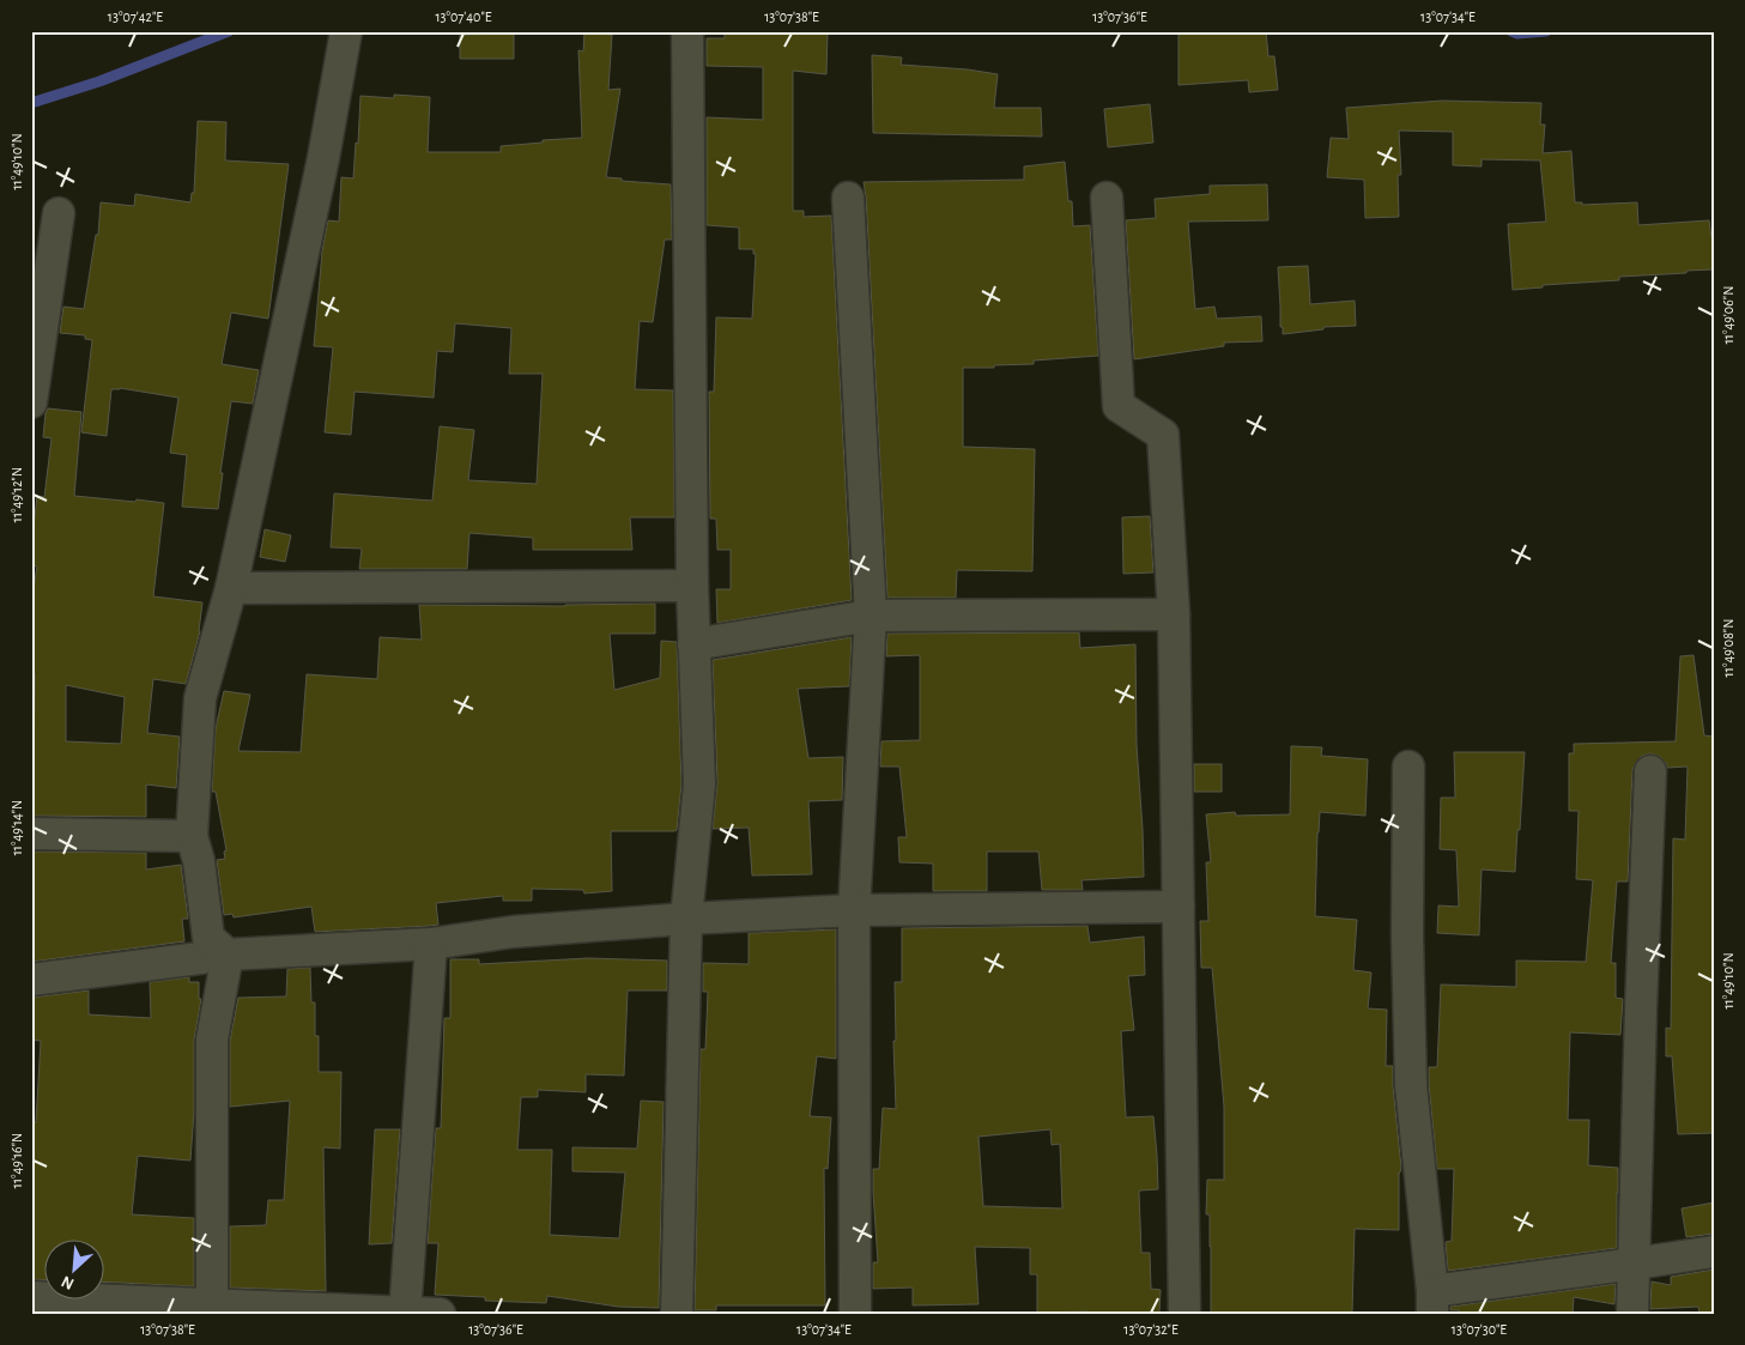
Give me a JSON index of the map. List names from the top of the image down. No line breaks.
{"north":"bottom left","coordinates":["13°07'42\"E","13°07'40\"E","13°07'38\"E","13°07'36\"E","13°07'34\"E","11°49'10\"N","11°49'06\"N","11°49'12\"N","11°49'08\"N","11°49'14\"N","11°49'16\"N","13°07'32\"E","13°07'30\"E"]}
